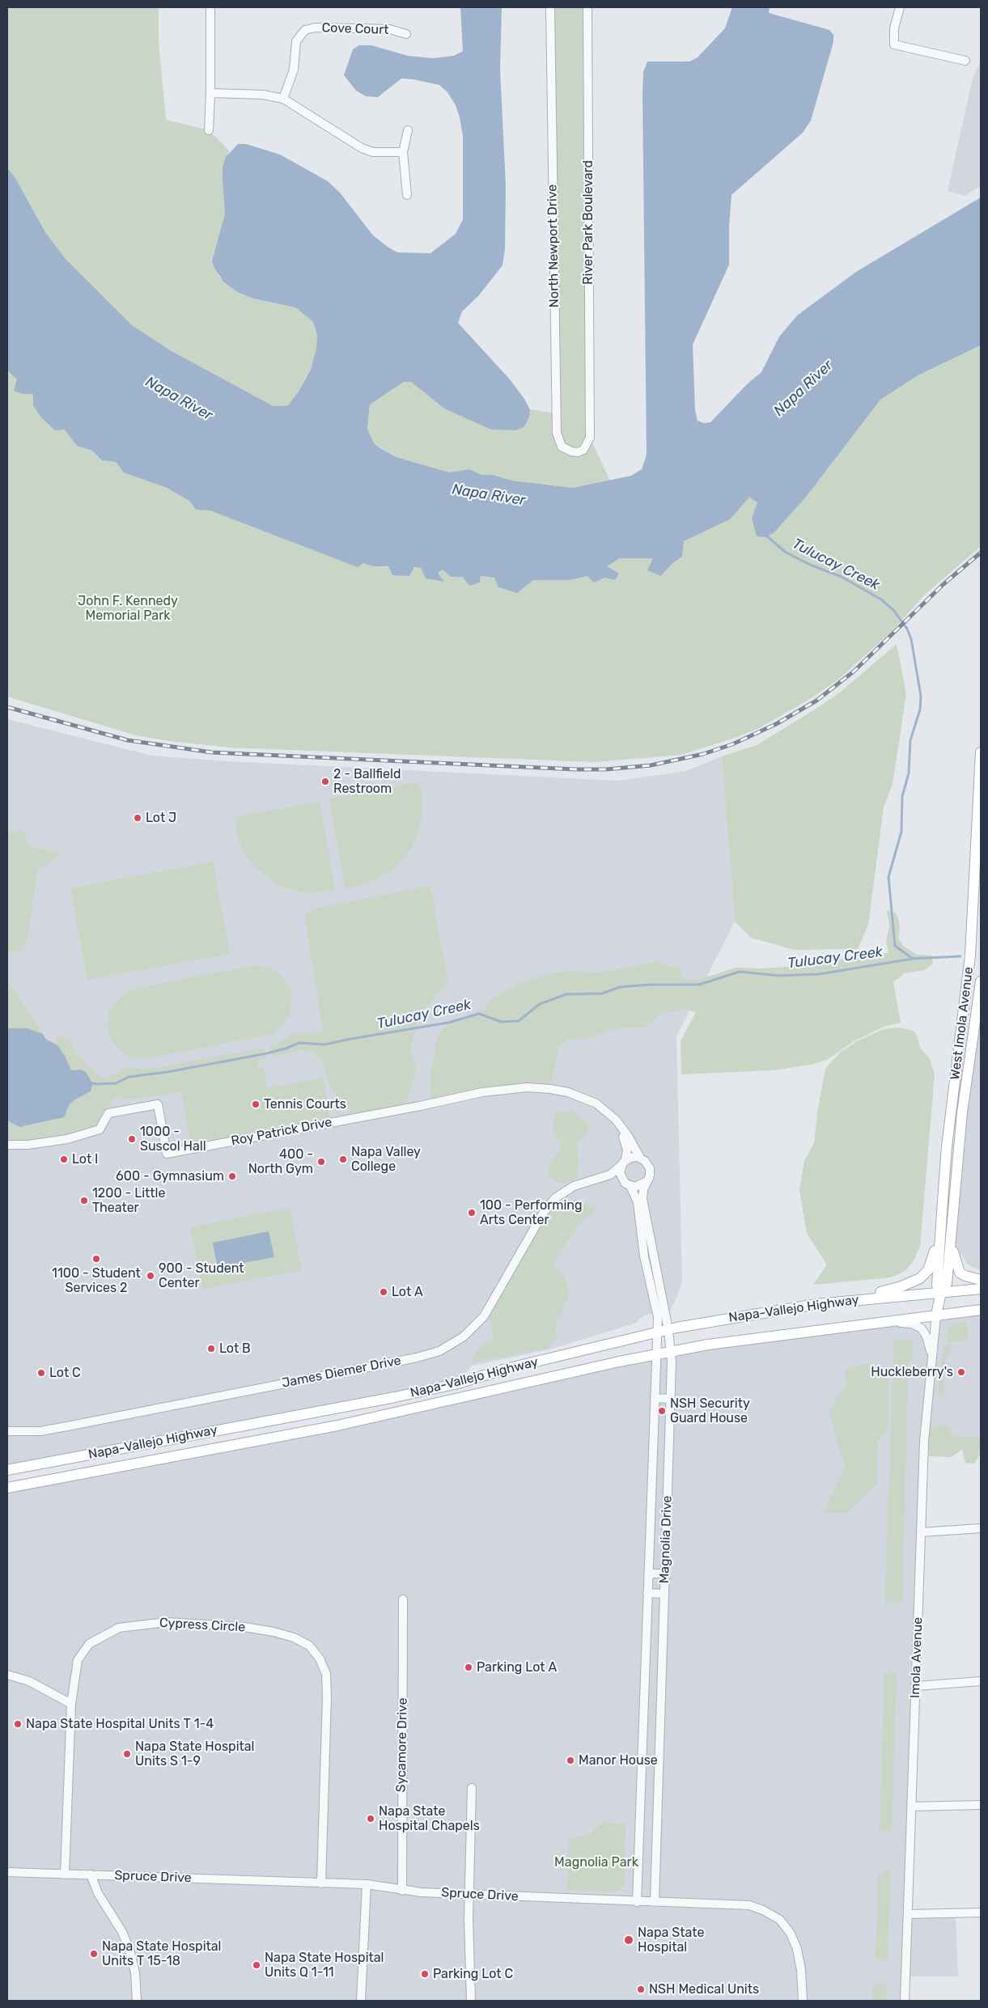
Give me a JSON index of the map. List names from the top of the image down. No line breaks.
{"streets":{"main road":["West Imola Avenue","Napa-Vallejo Highway"],"street":["Cove Court","River Park Boulevard","North Newport Drive","Roy Patrick Drive","James Diemer Drive","Magnolia Drive","Cypress Circle","Imola Avenue","Sycamore Drive","Spruce Drive"]},"crossings":[["River Park Boulevard","North Newport Drive"],["West Imola Avenue","Napa-Vallejo Highway"],["West Imola Avenue","Imola Avenue"],["Roy Patrick Drive","James Diemer Drive"],["Roy Patrick Drive","Magnolia Drive"],["Napa-Vallejo Highway","Magnolia Drive"],["Napa-Vallejo Highway","Imola Avenue"],["James Diemer Drive","Magnolia Drive"],["Magnolia Drive","Spruce Drive"],["Cypress Circle","Spruce Drive"],["Sycamore Drive","Spruce Drive"]],"water":["Napa River","Tulucay Creek"],"parks":["John F. Kennedy Memorial Park","Magnolia Park"],"places":["2 - Ballfield Restroom","Lot J","Tennis Courts","1000 - Suscol Hall","Lot I","Napa Valley College","400 - North Gym","600 - Gymnasium","1200 - Little Theater","100 - Performing Arts Center","1100 - Student Services 2","900 - Student Center","Lot A","Lot B","Huckleberry's","Lot C","NSH Security Guard House","Parking Lot A","Napa State Hospital Units T 1-4","Napa State Hospital Units S 1-9","Manor House","Napa State Hospital Chapels","Napa State Hospital","Napa State Hospital Units T 15-18","Napa State Hospital Units Q 1-11","Parking Lot C","NSH Medical Units"]}
